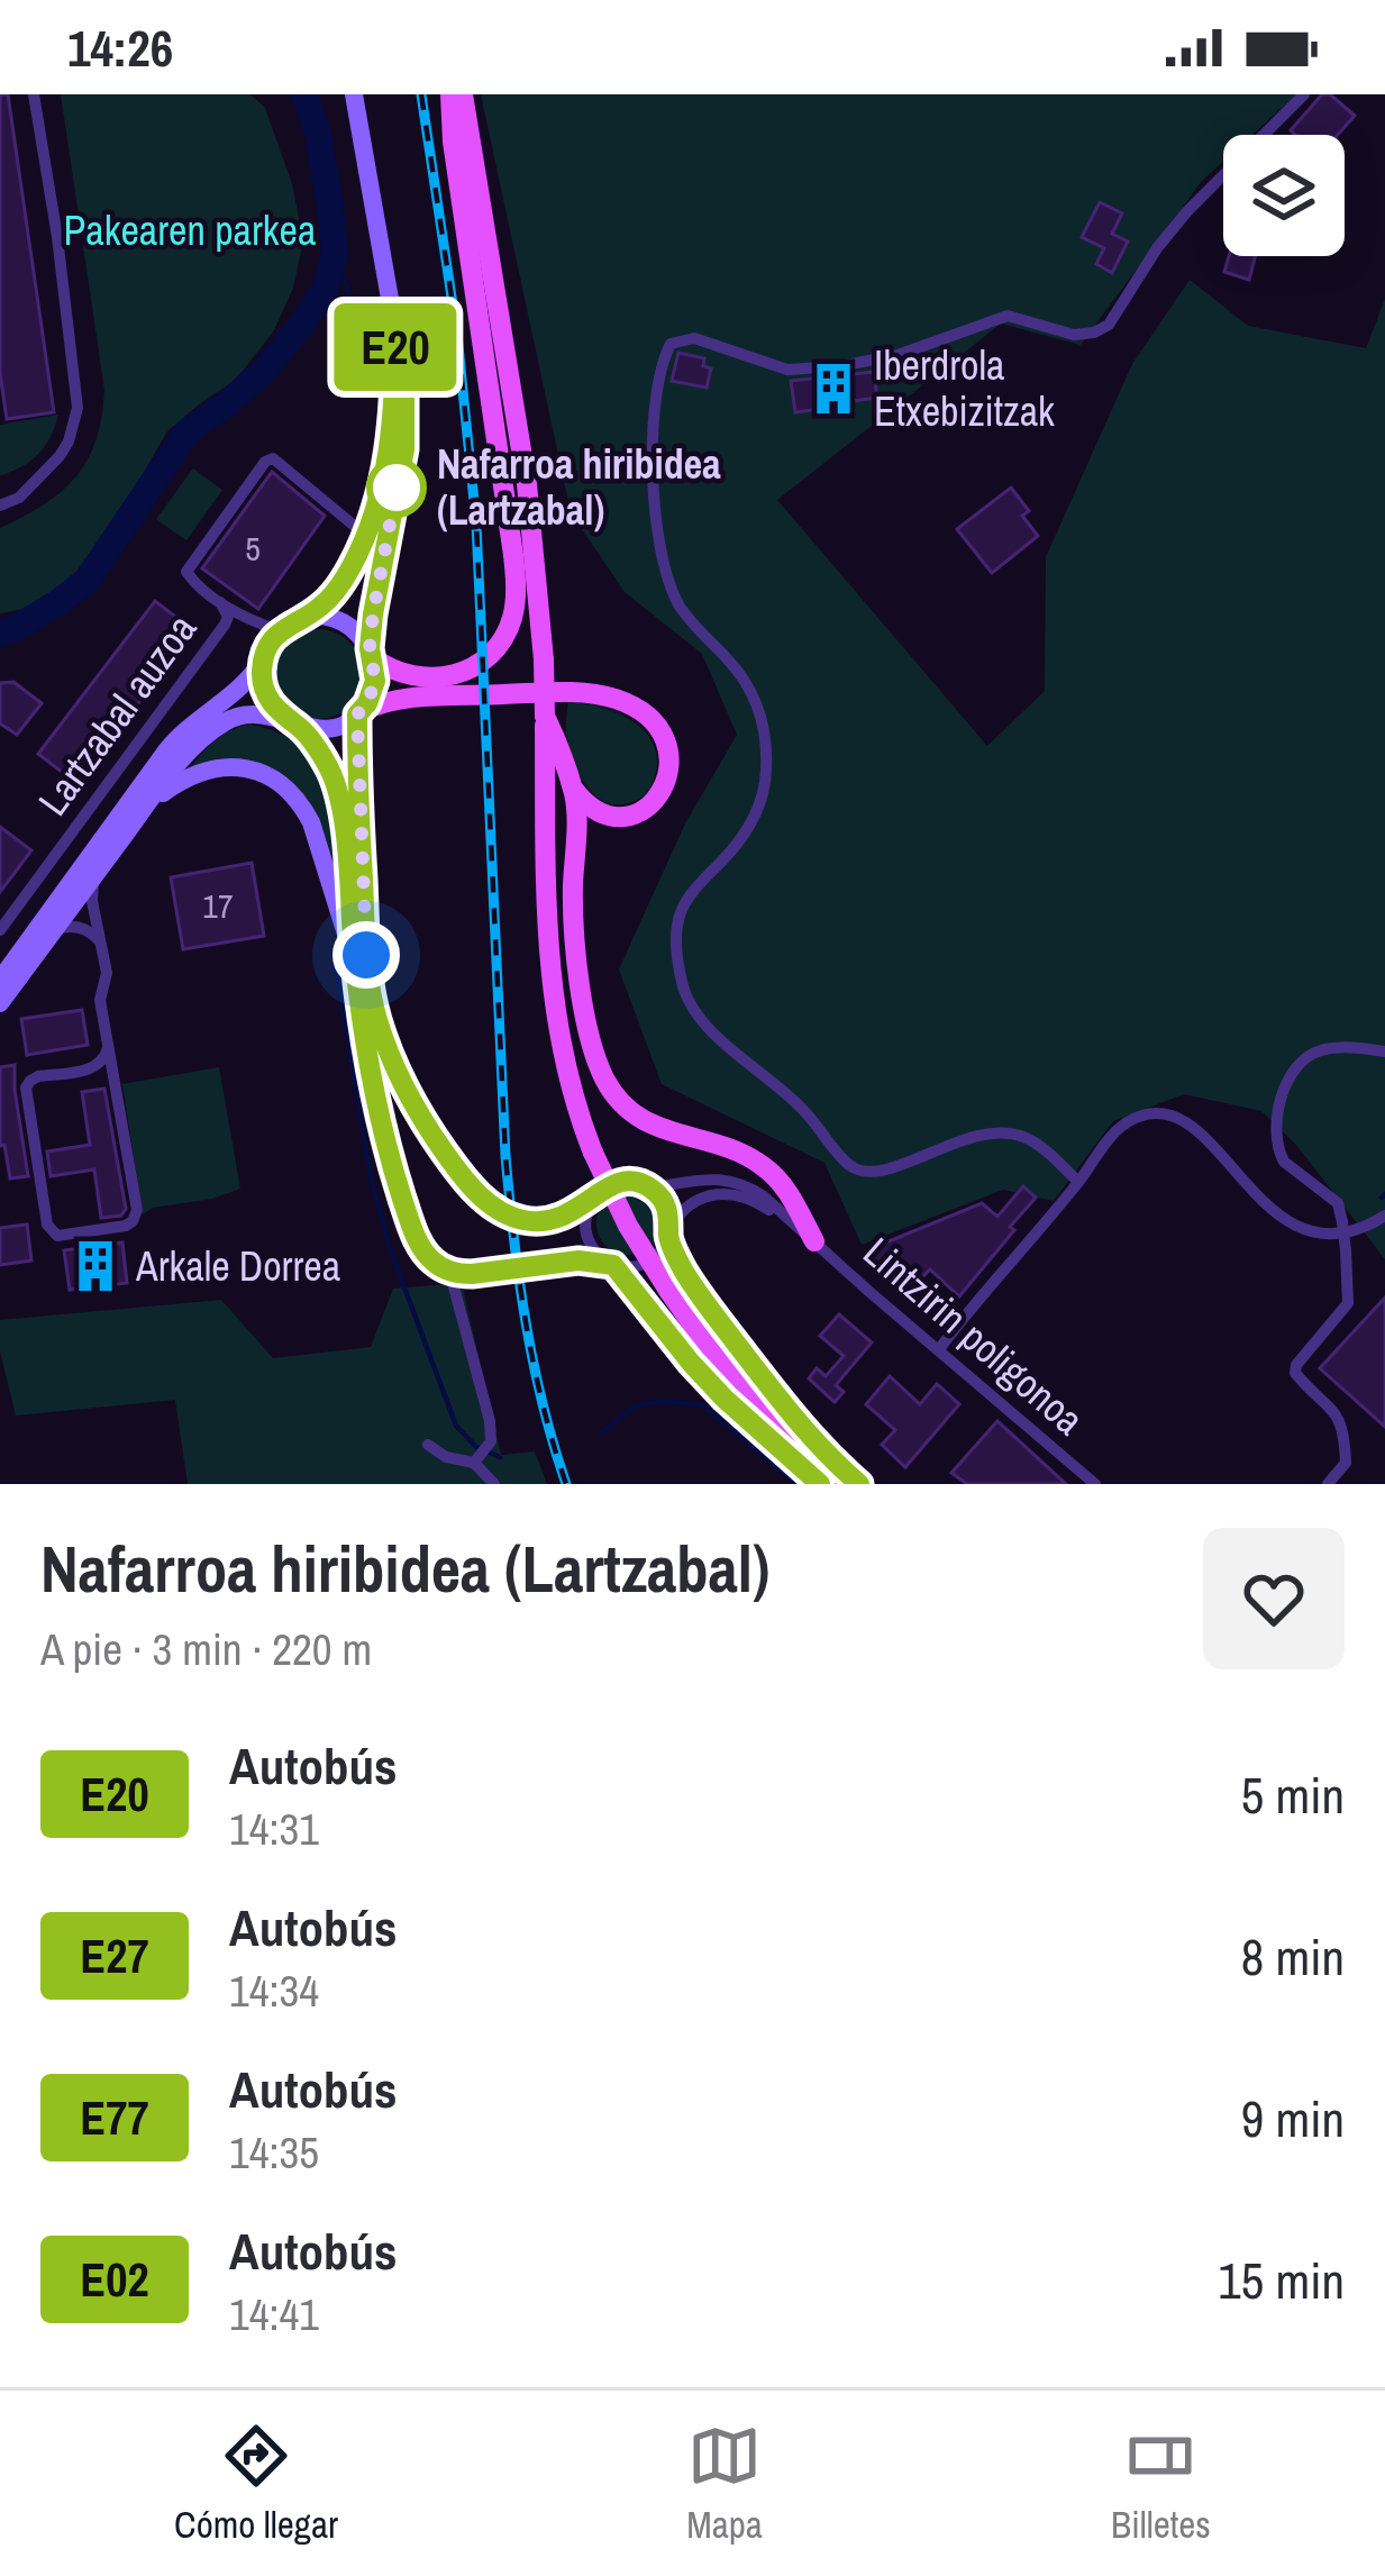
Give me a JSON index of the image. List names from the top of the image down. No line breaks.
{"streets":{"street":["Lartzabal auzoa","Lintzirin poligonoa"]},"parks":["Pakearen parkea"],"places":{"building":["Iberdrola Etxebizitzak","Arkale Dorrea"],"other":["Nafarroa hiribidea (Lartzabal)"]},"lines":["bus line E20"],"house_numbers":["5","17"],"page":{"status":"14:26","on_map":"E20","heading":["Nafarroa hiribidea (Lartzabal)","A pie · 3 min · 220 m"],"list":[{"mark":"E20","name":"Autobús","note":"14:31","value":"5 min"},{"mark":"E27","name":"Autobús","note":"14:34","value":"8 min"},{"mark":"E77","name":"Autobús","note":"14:35","value":"9 min"},{"mark":"E02","name":"Autobús","note":"14:41","value":"15 min"}],"tabs":["Cómo llegar","Mapa","Billetes"]}}
